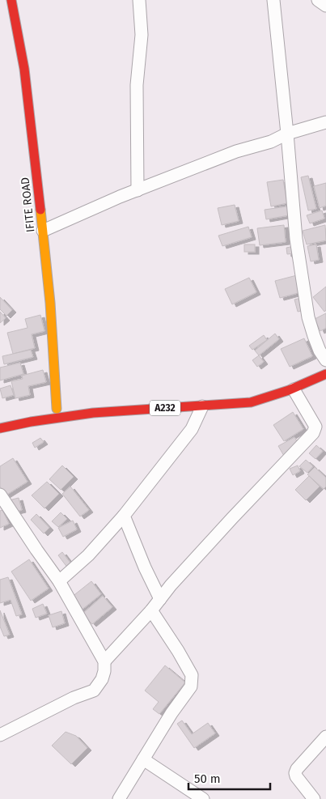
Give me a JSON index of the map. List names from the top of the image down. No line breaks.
{"streets":{"main road":["IFITE ROAD","A232"]},"scale_bar":"50 m"}
